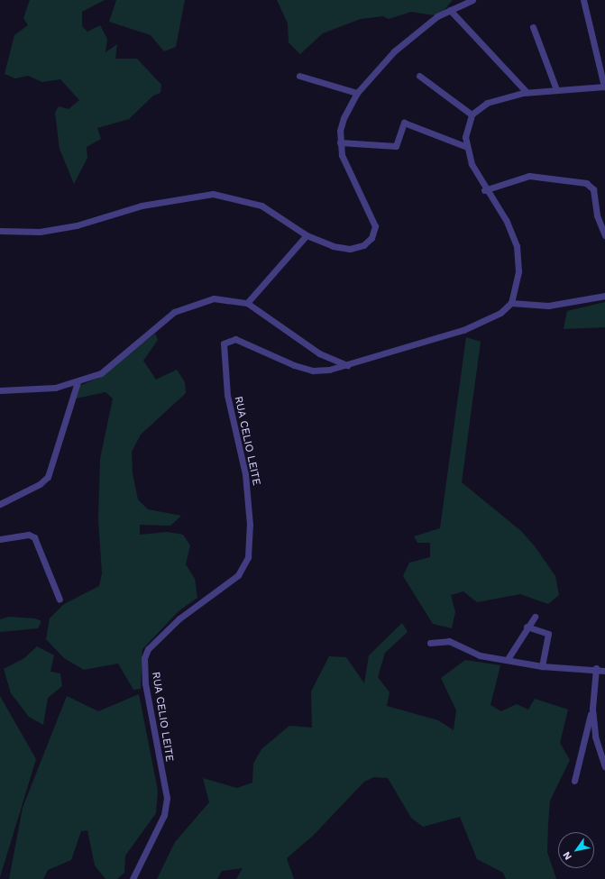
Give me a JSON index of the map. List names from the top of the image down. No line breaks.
{"streets":{"street":["RUA CELIO LEITE"]},"north":"bottom left"}
